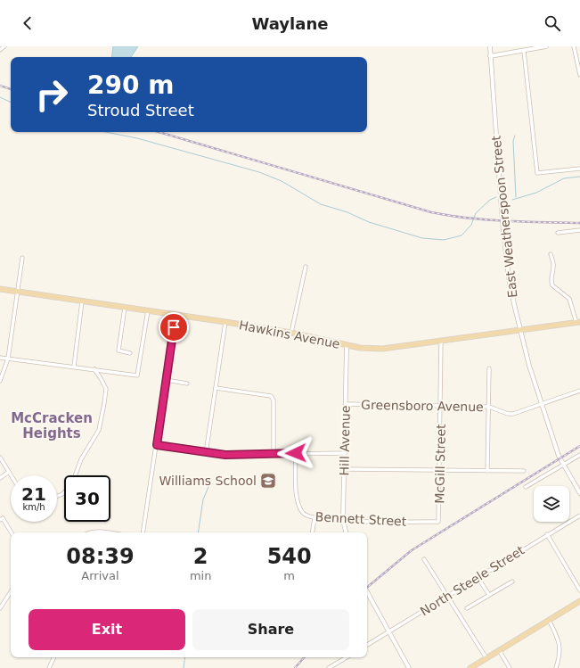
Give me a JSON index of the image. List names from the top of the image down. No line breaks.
{"streets":{"main road":["Hawkins Avenue"],"street":["East Weatherspoon Street","Greensboro Avenue","Hill Avenue","McGill Street","Bennett Street","North Steele Street"]},"crossings":[["East Weatherspoon Street","Hawkins Avenue"],["East Weatherspoon Street","Greensboro Avenue"],["Hawkins Avenue","Hill Avenue"],["Hawkins Avenue","McGill Street"],["Greensboro Avenue","Hill Avenue"],["Greensboro Avenue","McGill Street"],["Hill Avenue","Bennett Street"],["McGill Street","Bennett Street"]],"districts":["McCracken Heights"],"places":{"school or university":["Williams School"]},"page":{"header":"Waylane","turn":["290 m","Stroud Street"],"speed":"21 km/h","limit":"30","eta":["08:39","Arrival","2","min","540","m"],"buttons":["Exit","Share"]}}
